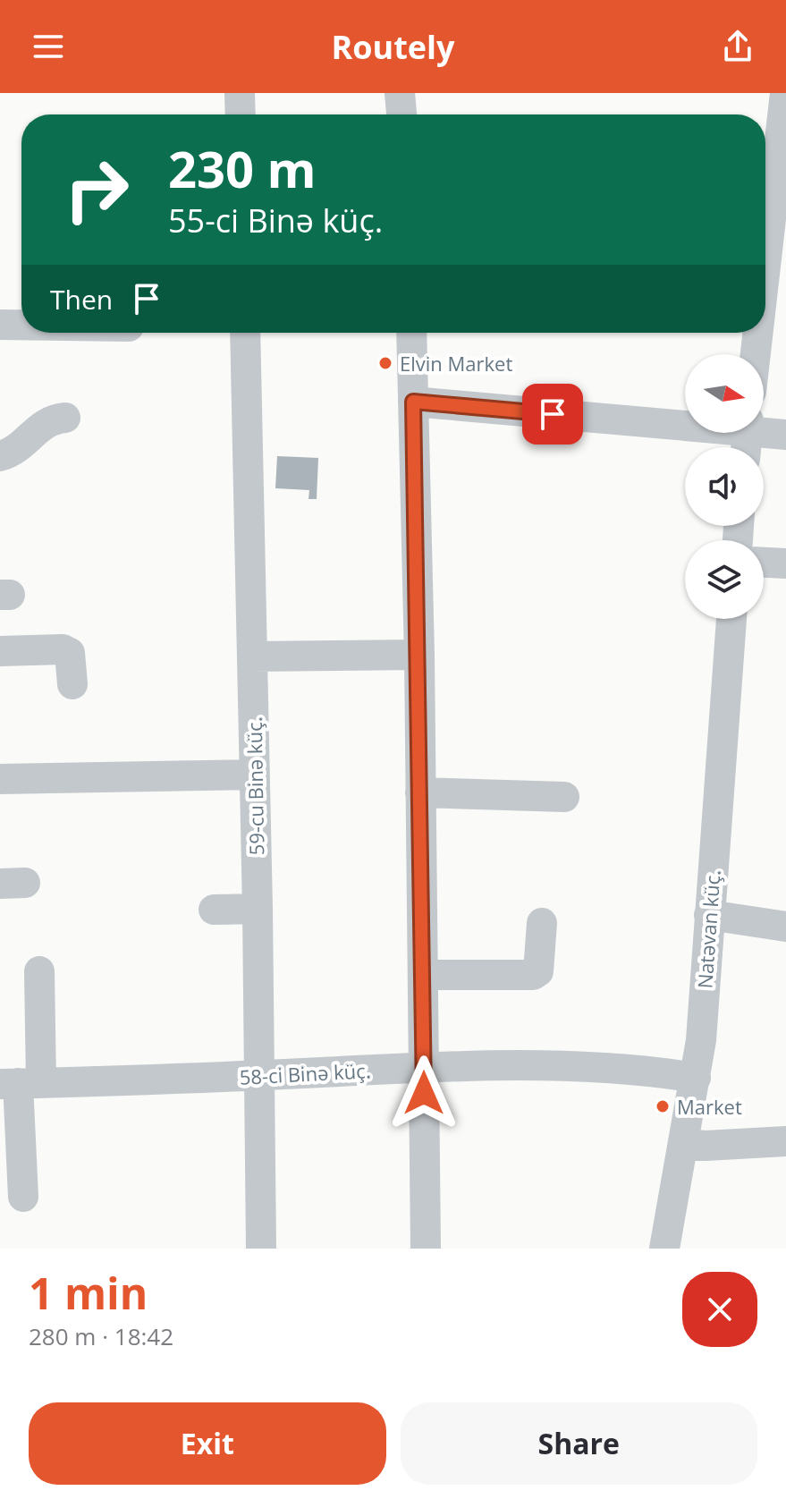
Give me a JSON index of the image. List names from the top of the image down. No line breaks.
{"streets":{"street":["59-cu Binə küç.","Natəvan küç.","58-ci Binə küç."]},"crossings":[["59-cu Binə küç.","58-ci Binə küç."],["Natəvan küç.","58-ci Binə küç."]],"places":["Elvin Market","Market"],"north":"right","page":{"header":"Routely","turn":["230 m","55-ci Binə küç."],"then":"Then","heading":["1 min","280 m · 18:42"],"buttons":["Exit","Share"]}}
